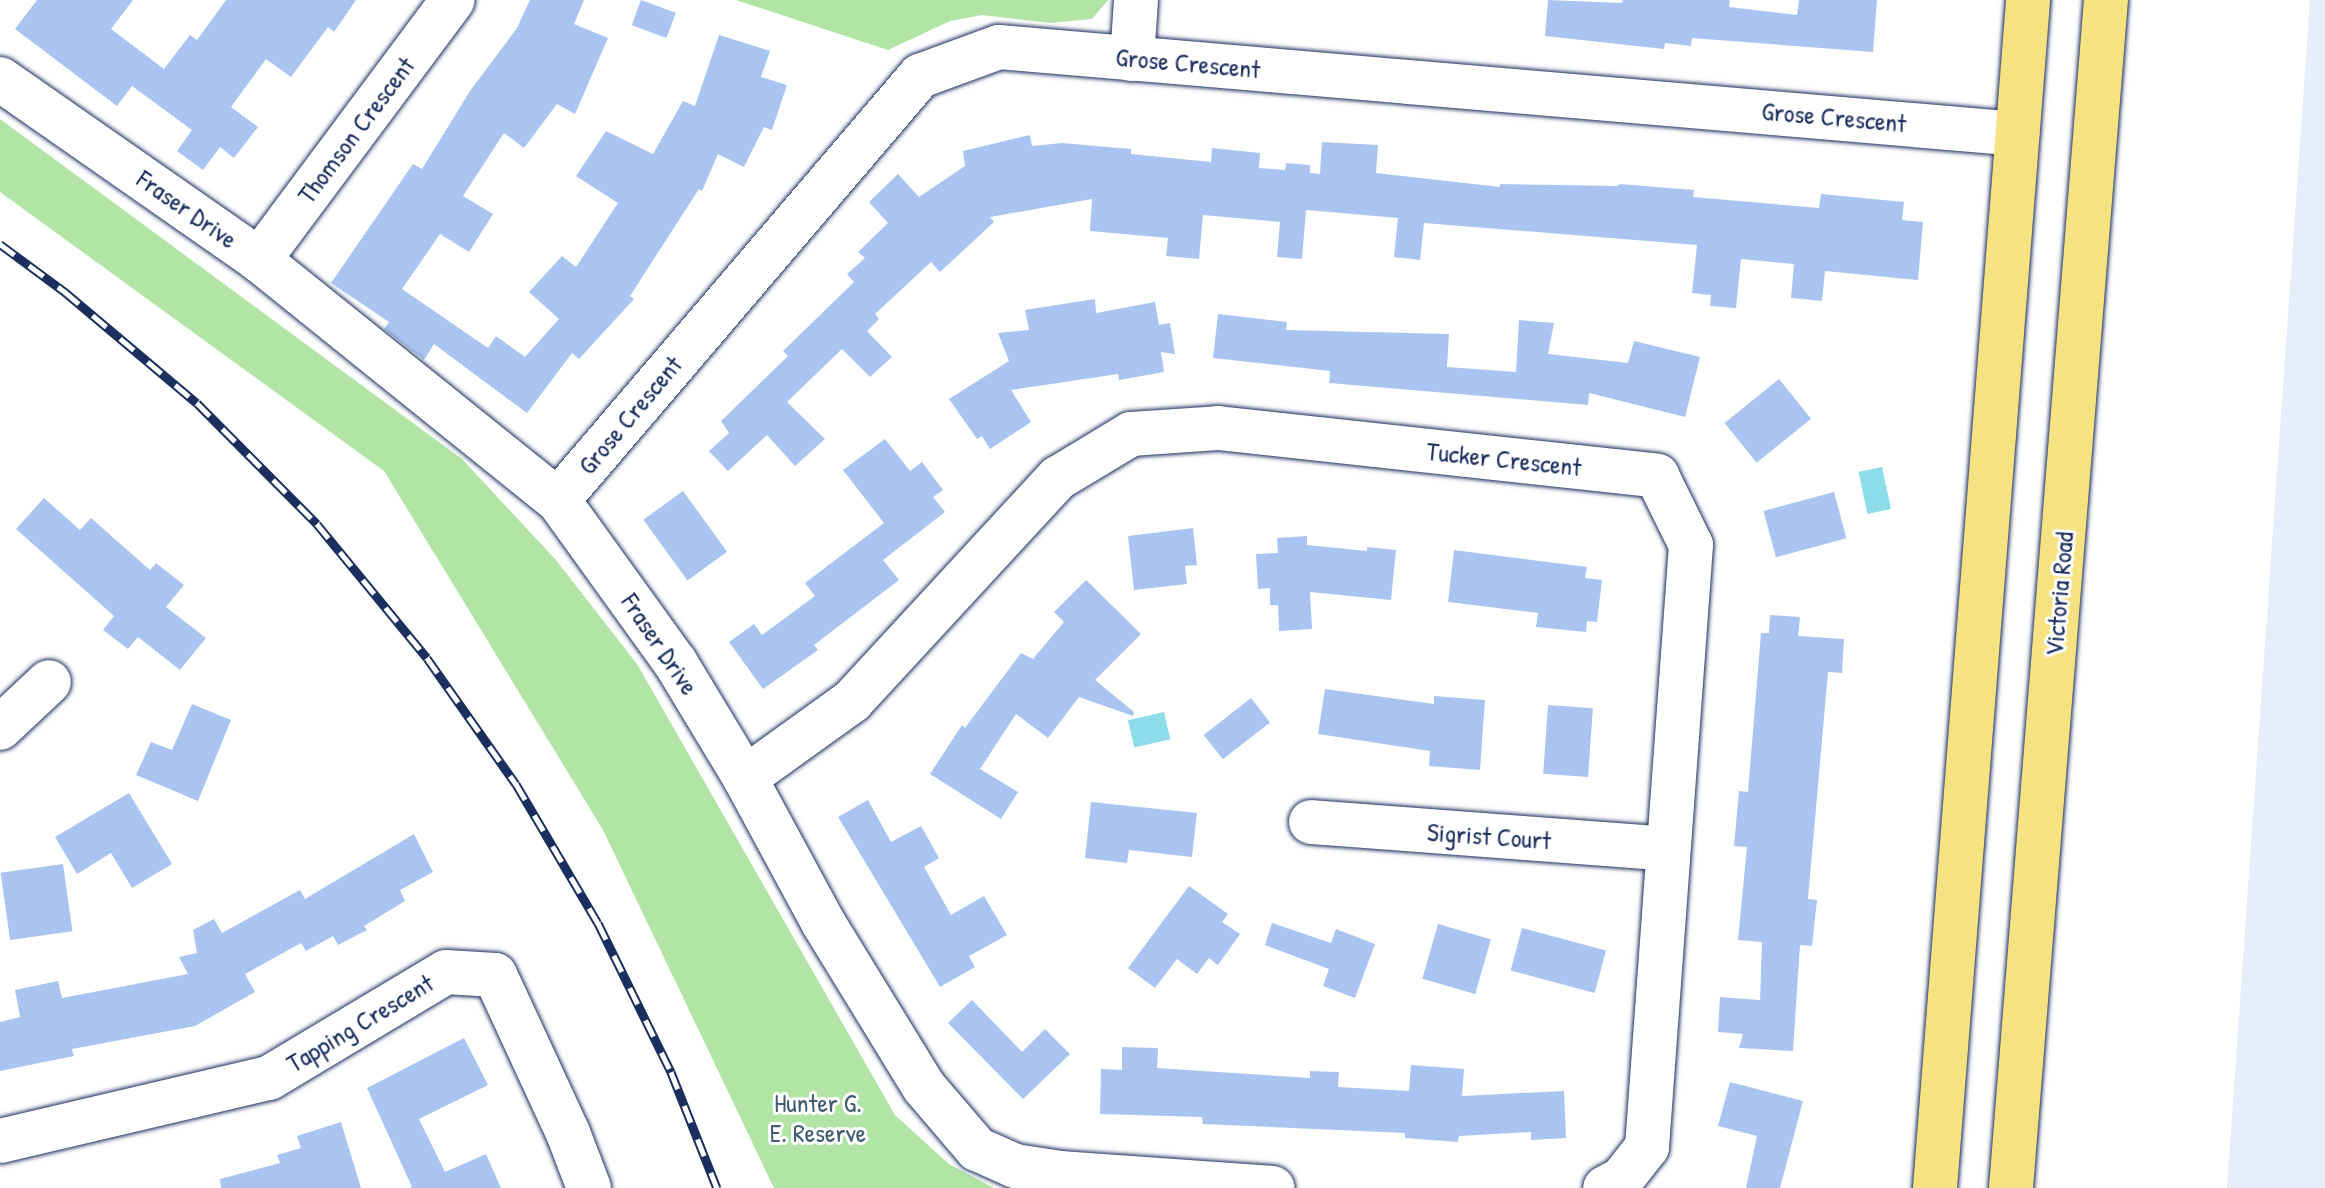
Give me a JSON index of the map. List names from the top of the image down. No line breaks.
{"streets":{"highway":["Victoria Road"],"street":["Grose Crescent","Thomson Crescent","Fraser Drive","Tucker Crescent","Sigrist Court","Tapping Crescent"]},"crossings":[["Grose Crescent","Fraser Drive"],["Thomson Crescent","Fraser Drive"],["Fraser Drive","Tucker Crescent"],["Tucker Crescent","Sigrist Court"]],"parks":["Hunter G. E. Reserve"]}
